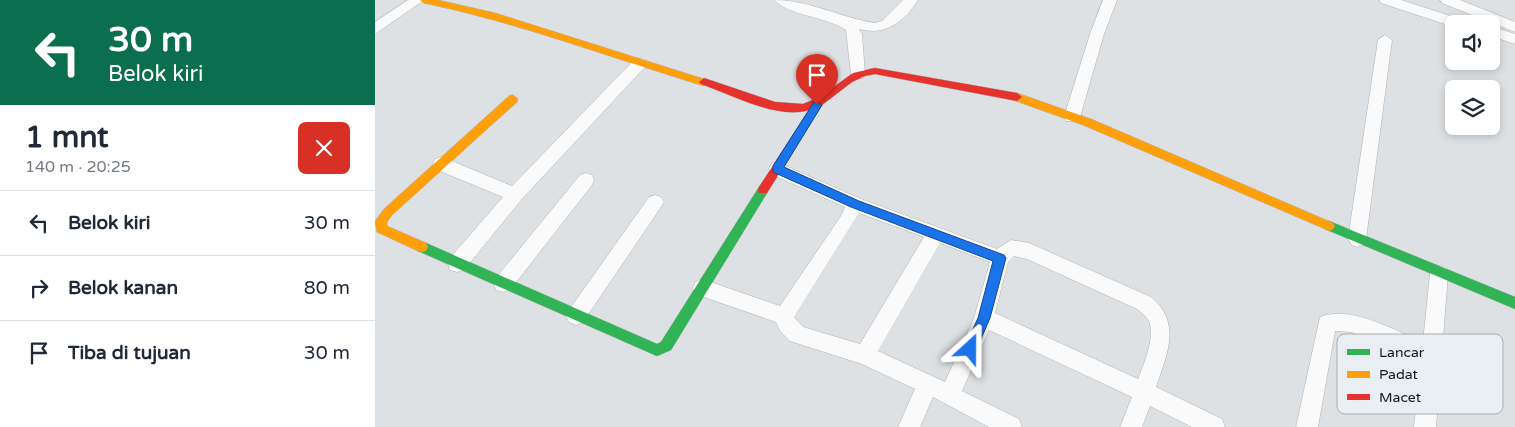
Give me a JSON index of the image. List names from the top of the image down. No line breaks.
{"legend":["Lancar","Padat","Macet"],"page":{"turn":["30 m","Belok kiri"],"heading":["1 mnt","140 m · 20:25"],"list":[{"name":"Belok kiri","value":"30 m"},{"name":"Belok kanan","value":"80 m"},{"name":"Tiba di tujuan","value":"30 m"}]}}
